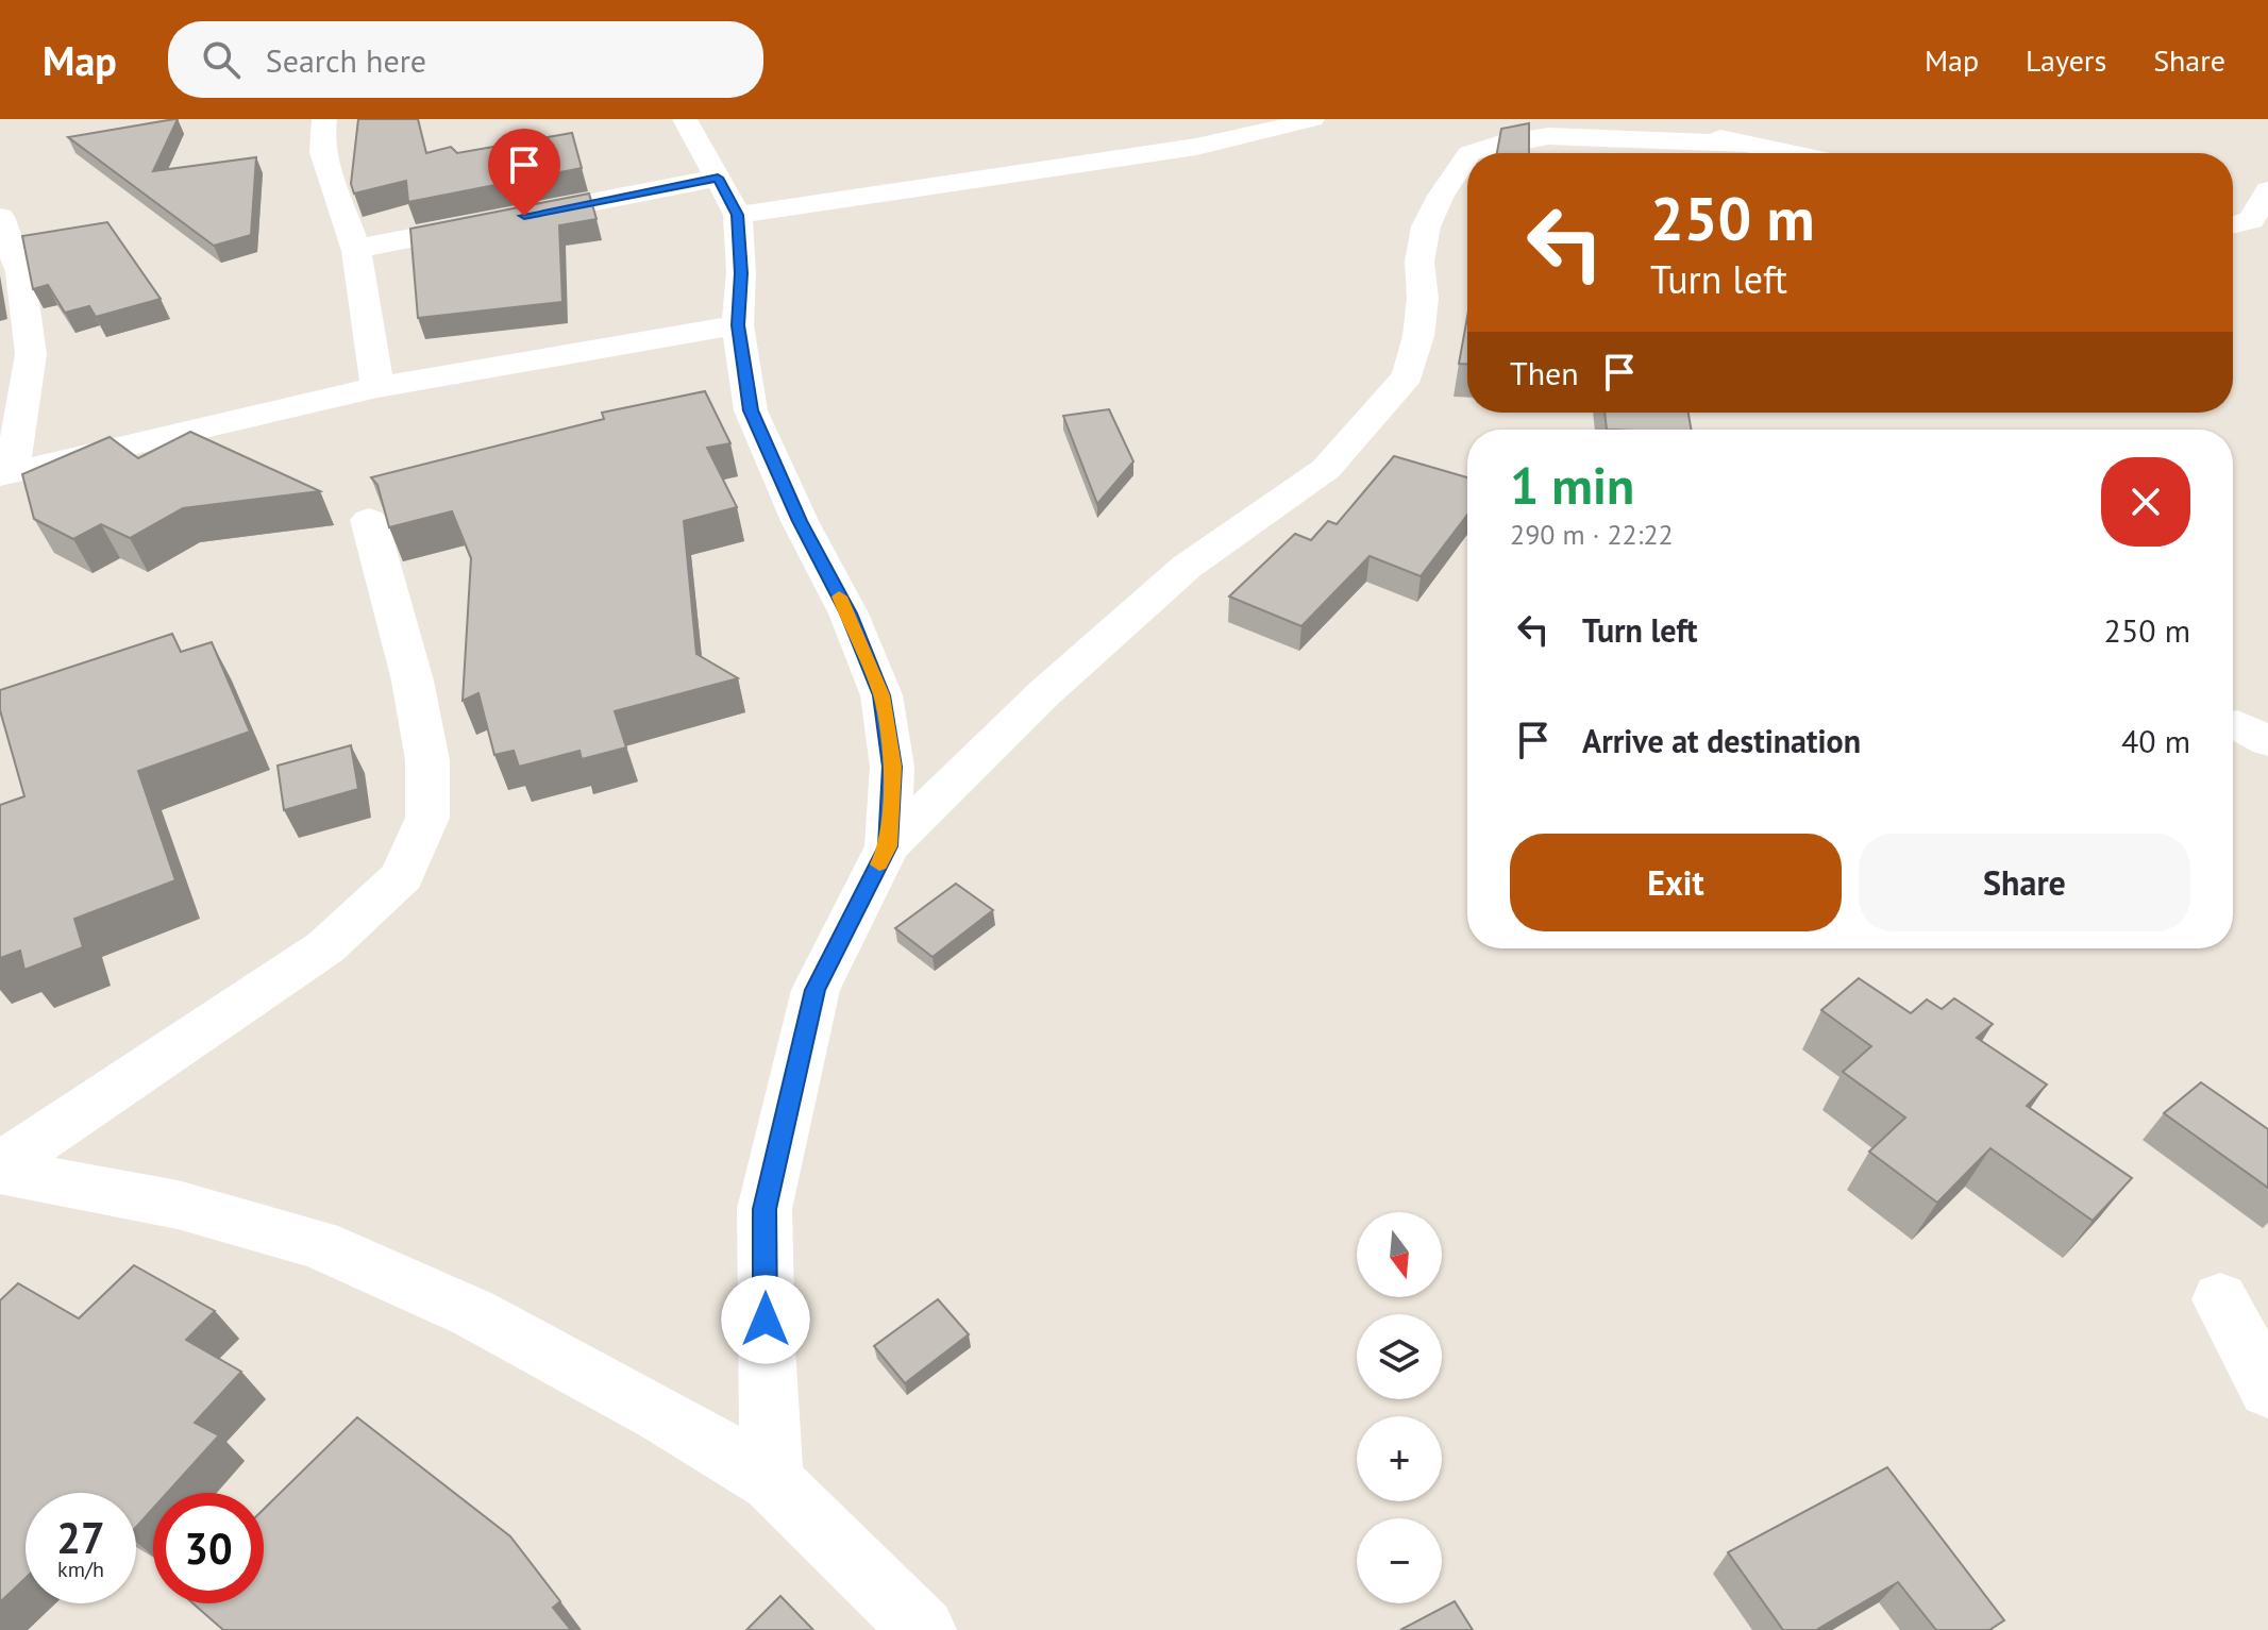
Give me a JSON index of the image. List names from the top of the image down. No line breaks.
{"north":"bottom","page":{"header":"Map","search":"Search here","nav":["Map","Layers","Share"],"turn":["250 m","Turn left"],"then":"Then","heading":["1 min","290 m · 22:22"],"list":[{"name":"Turn left","value":"250 m"},{"name":"Arrive at destination","value":"40 m"}],"buttons":["Exit","Share"],"map_buttons":["+","−"],"speed":"27 km/h","limit":"30"}}
